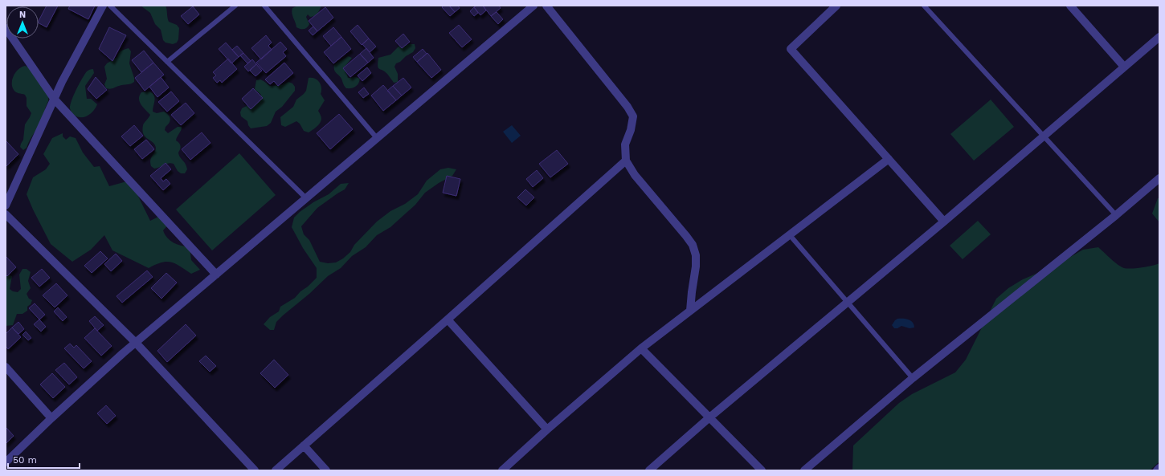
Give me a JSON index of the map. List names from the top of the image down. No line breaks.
{"scale_bar":"50 m","north":"top"}
